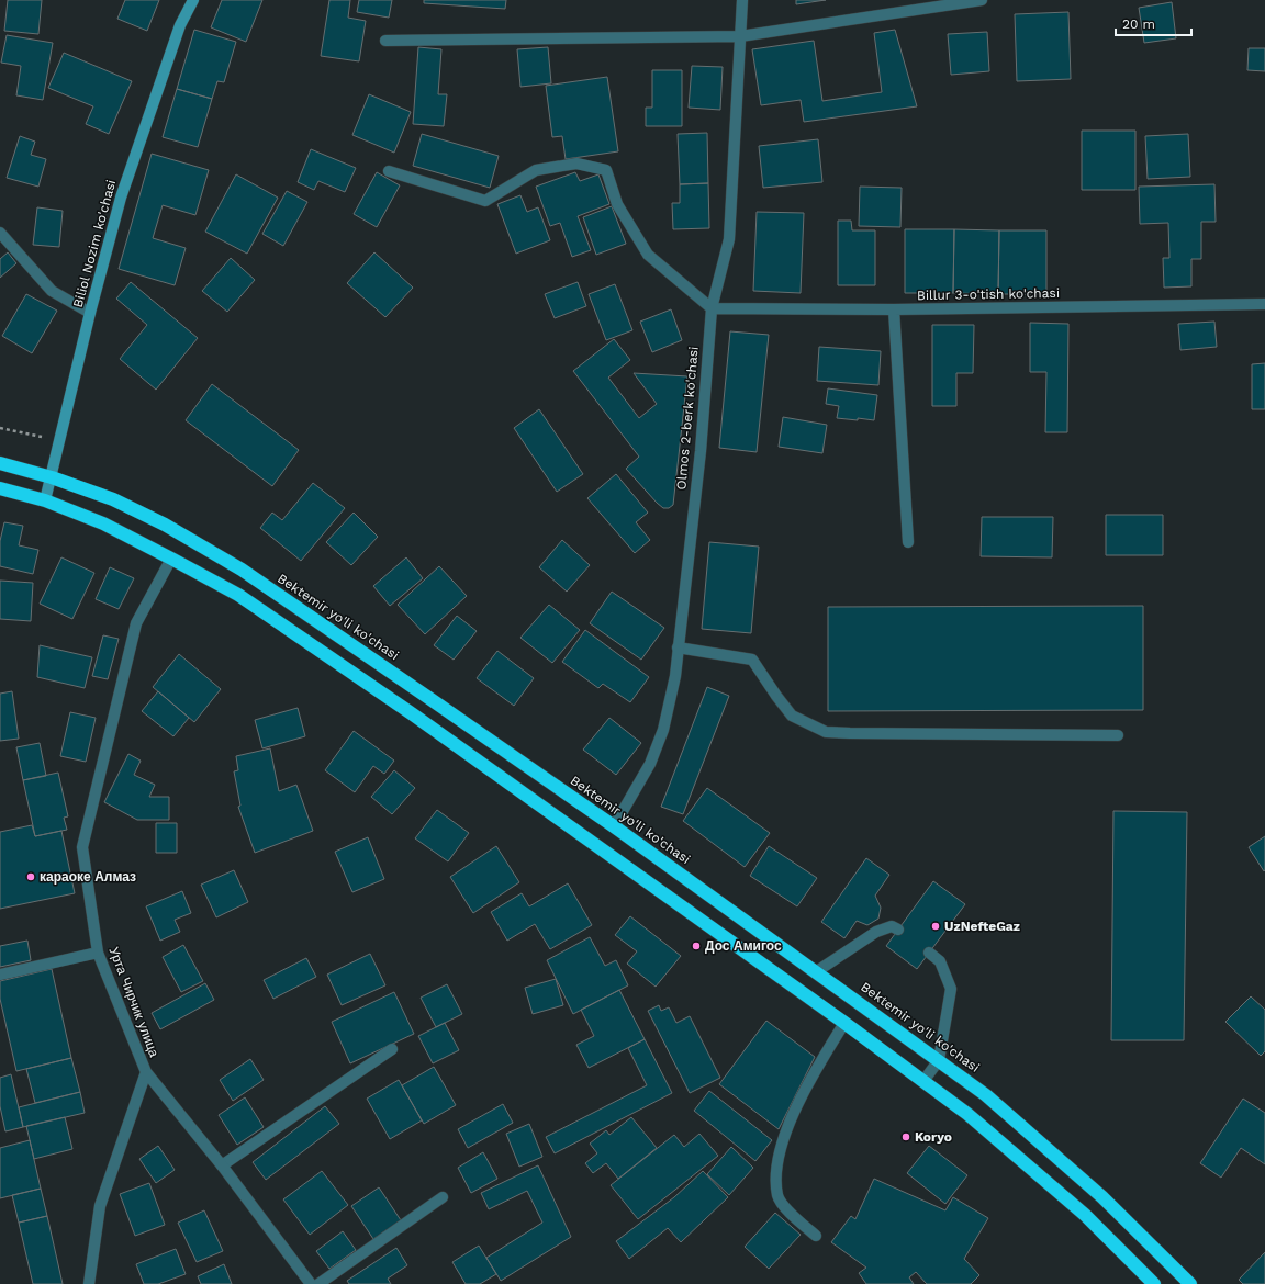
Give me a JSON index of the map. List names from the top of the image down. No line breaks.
{"streets":{"highway":["Bektemir yo'li ko'chasi"],"street":["Biliol Nozim ko'chasi","Billur 3-o'tish ko'chasi","Olmos 2-berk ko'chasi","Урта Чирчик улица"]},"crossings":[["Biliol Nozim ko'chasi","Bektemir yo'li ko'chasi"],["Billur 3-o'tish ko'chasi","Olmos 2-berk ko'chasi"],["Olmos 2-berk ko'chasi","Bektemir yo'li ko'chasi"]],"places":["караоке Алмаз","UzNefteGaz","Дос Амигос","Koryo"],"scale_bar":"20 m"}
